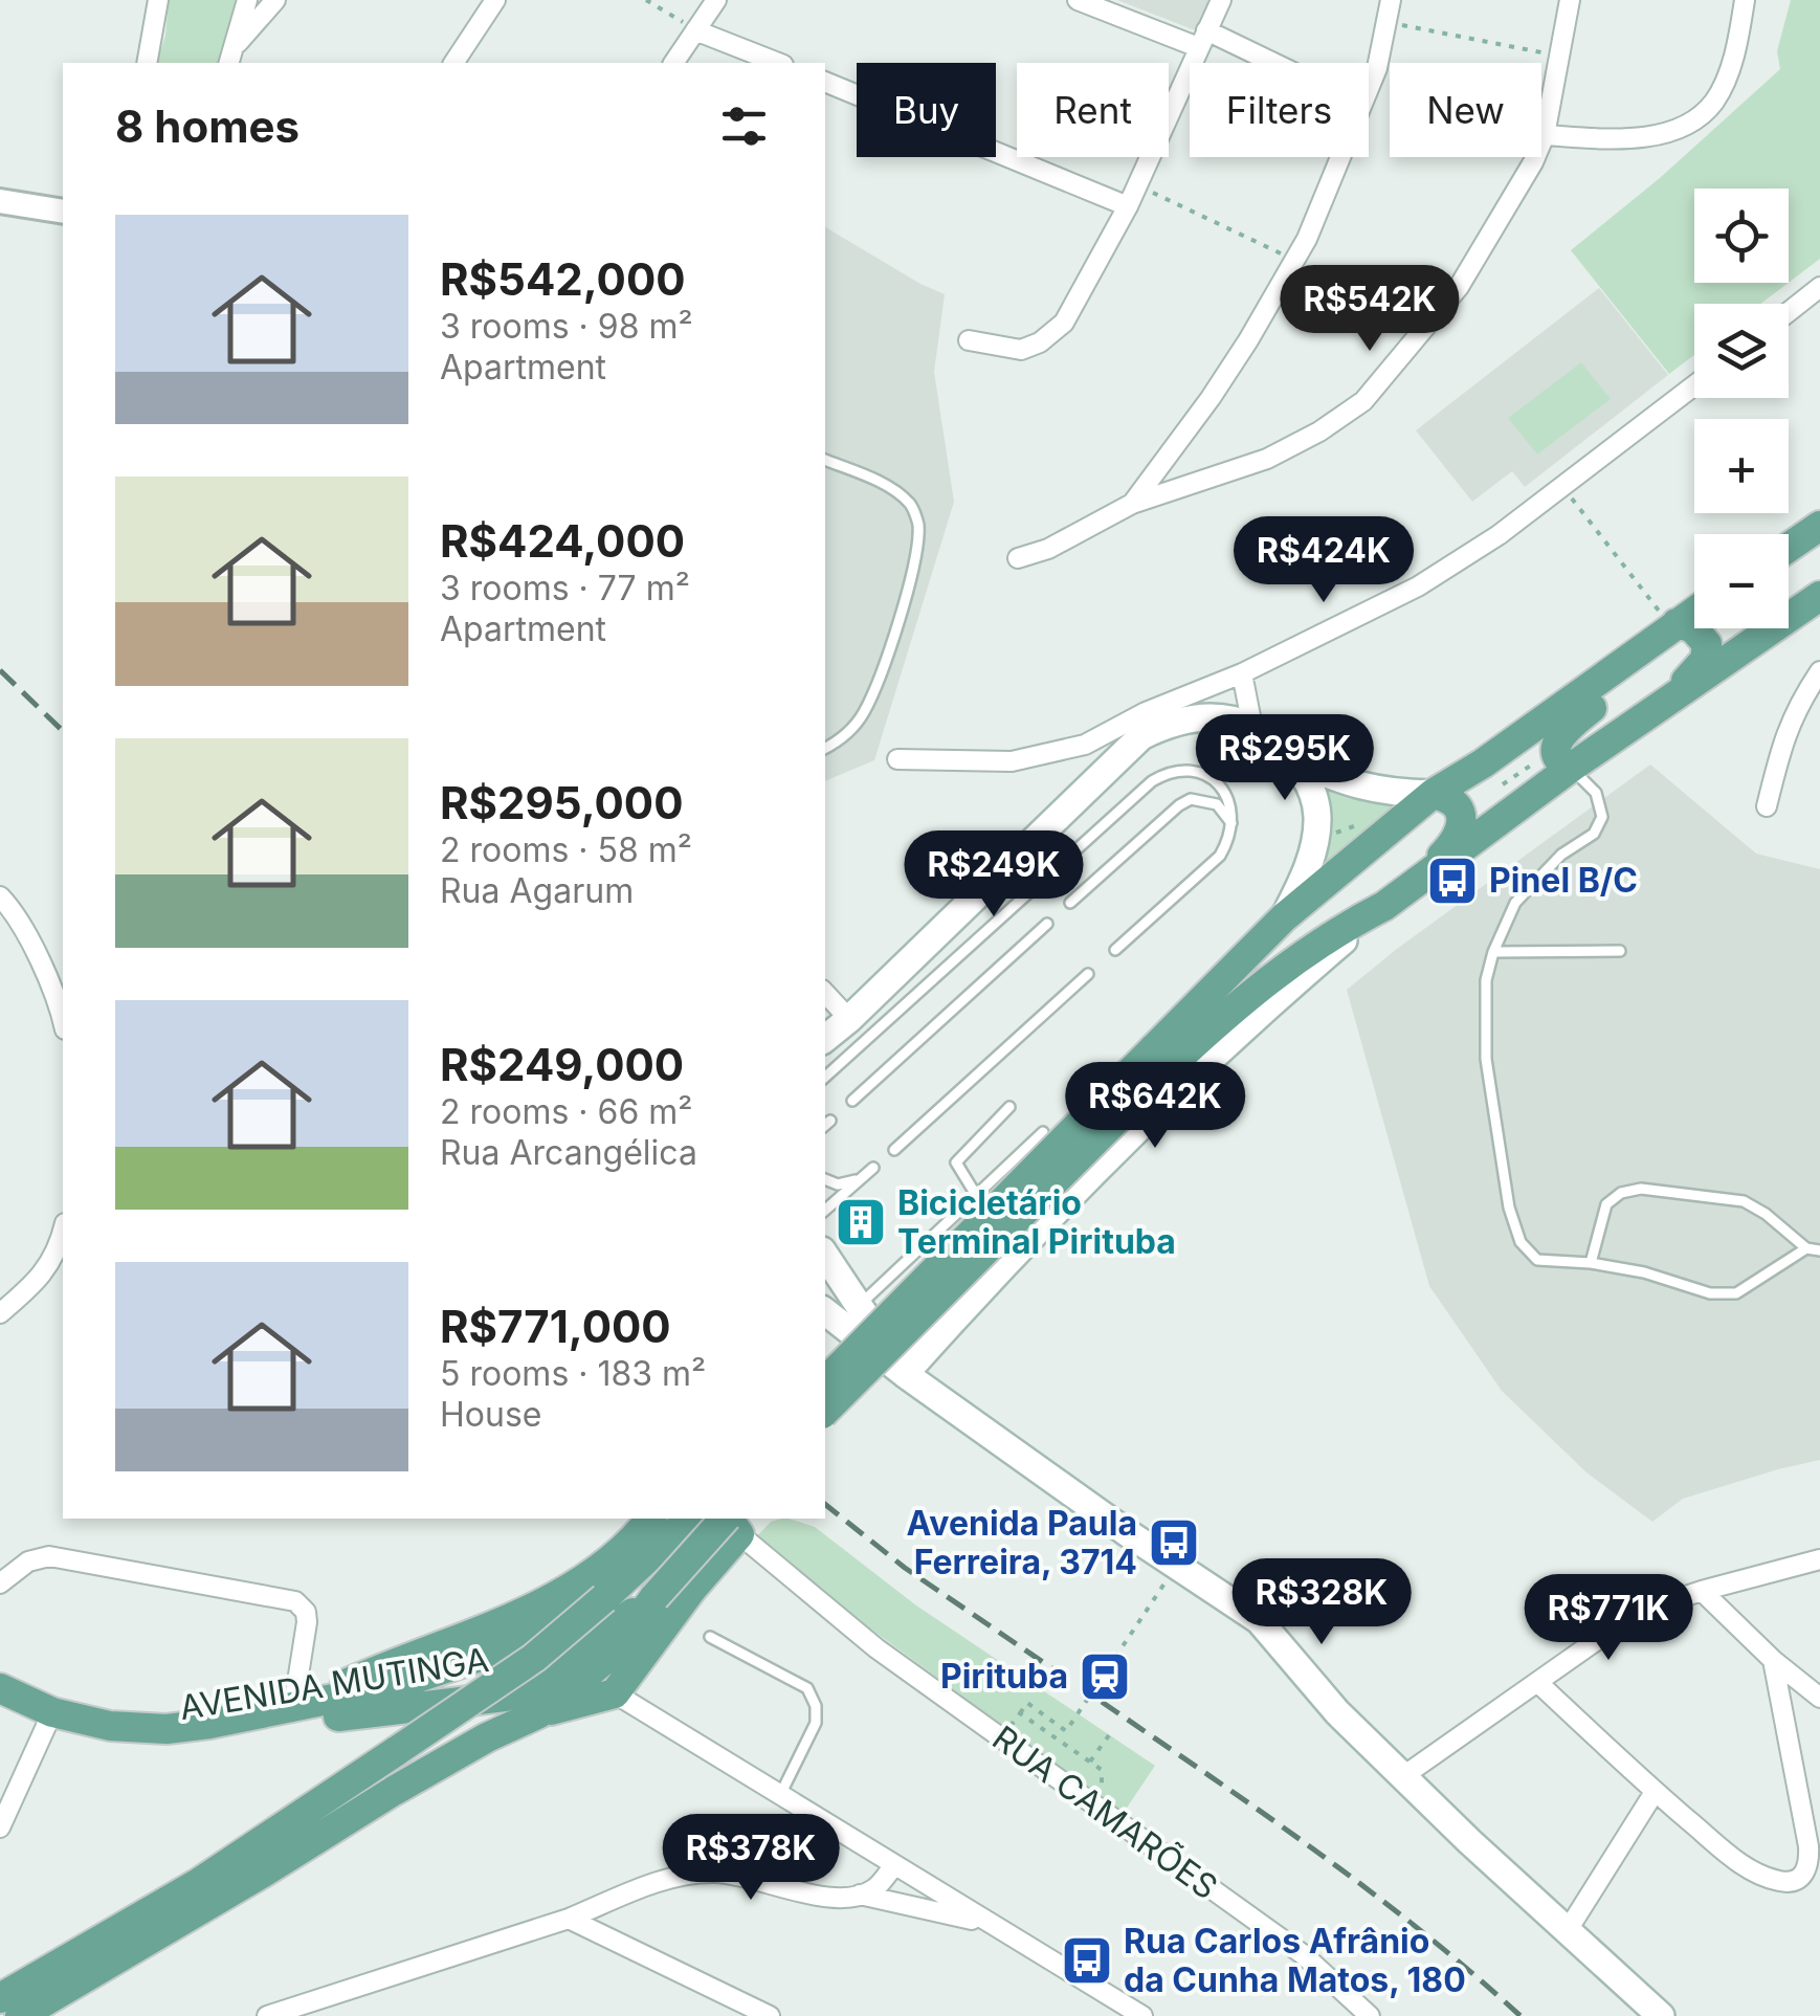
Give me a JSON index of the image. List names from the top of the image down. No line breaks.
{"streets":{"main road":["AVENIDA MUTINGA"],"street":["RUA CAMARÕES"]},"places":{"bus stop":["Pinel B/C","Avenida Paula Ferreira, 3714","Rua Carlos Afrânio da Cunha Matos, 180"],"building":["Bicicletário Terminal Pirituba"],"station":["Pirituba"]},"page":{"chip":["Buy","Rent","Filters","New"],"heading":"8 homes","map_buttons":["+","−"],"list":[{"name":"R$542,000","note":"3 rooms · 98 m² · Apartment"},{"name":"R$424,000","note":"3 rooms · 77 m² · Apartment"},{"name":"R$295,000","note":"2 rooms · 58 m² · Rua Agarum"},{"name":"R$249,000","note":"2 rooms · 66 m² · Rua Arcangélica"},{"name":"R$771,000","note":"5 rooms · 183 m² · House"}],"price":["R$542K","R$424K","R$295K","R$249K","R$642K","R$328K","R$771K","R$378K"]}}
